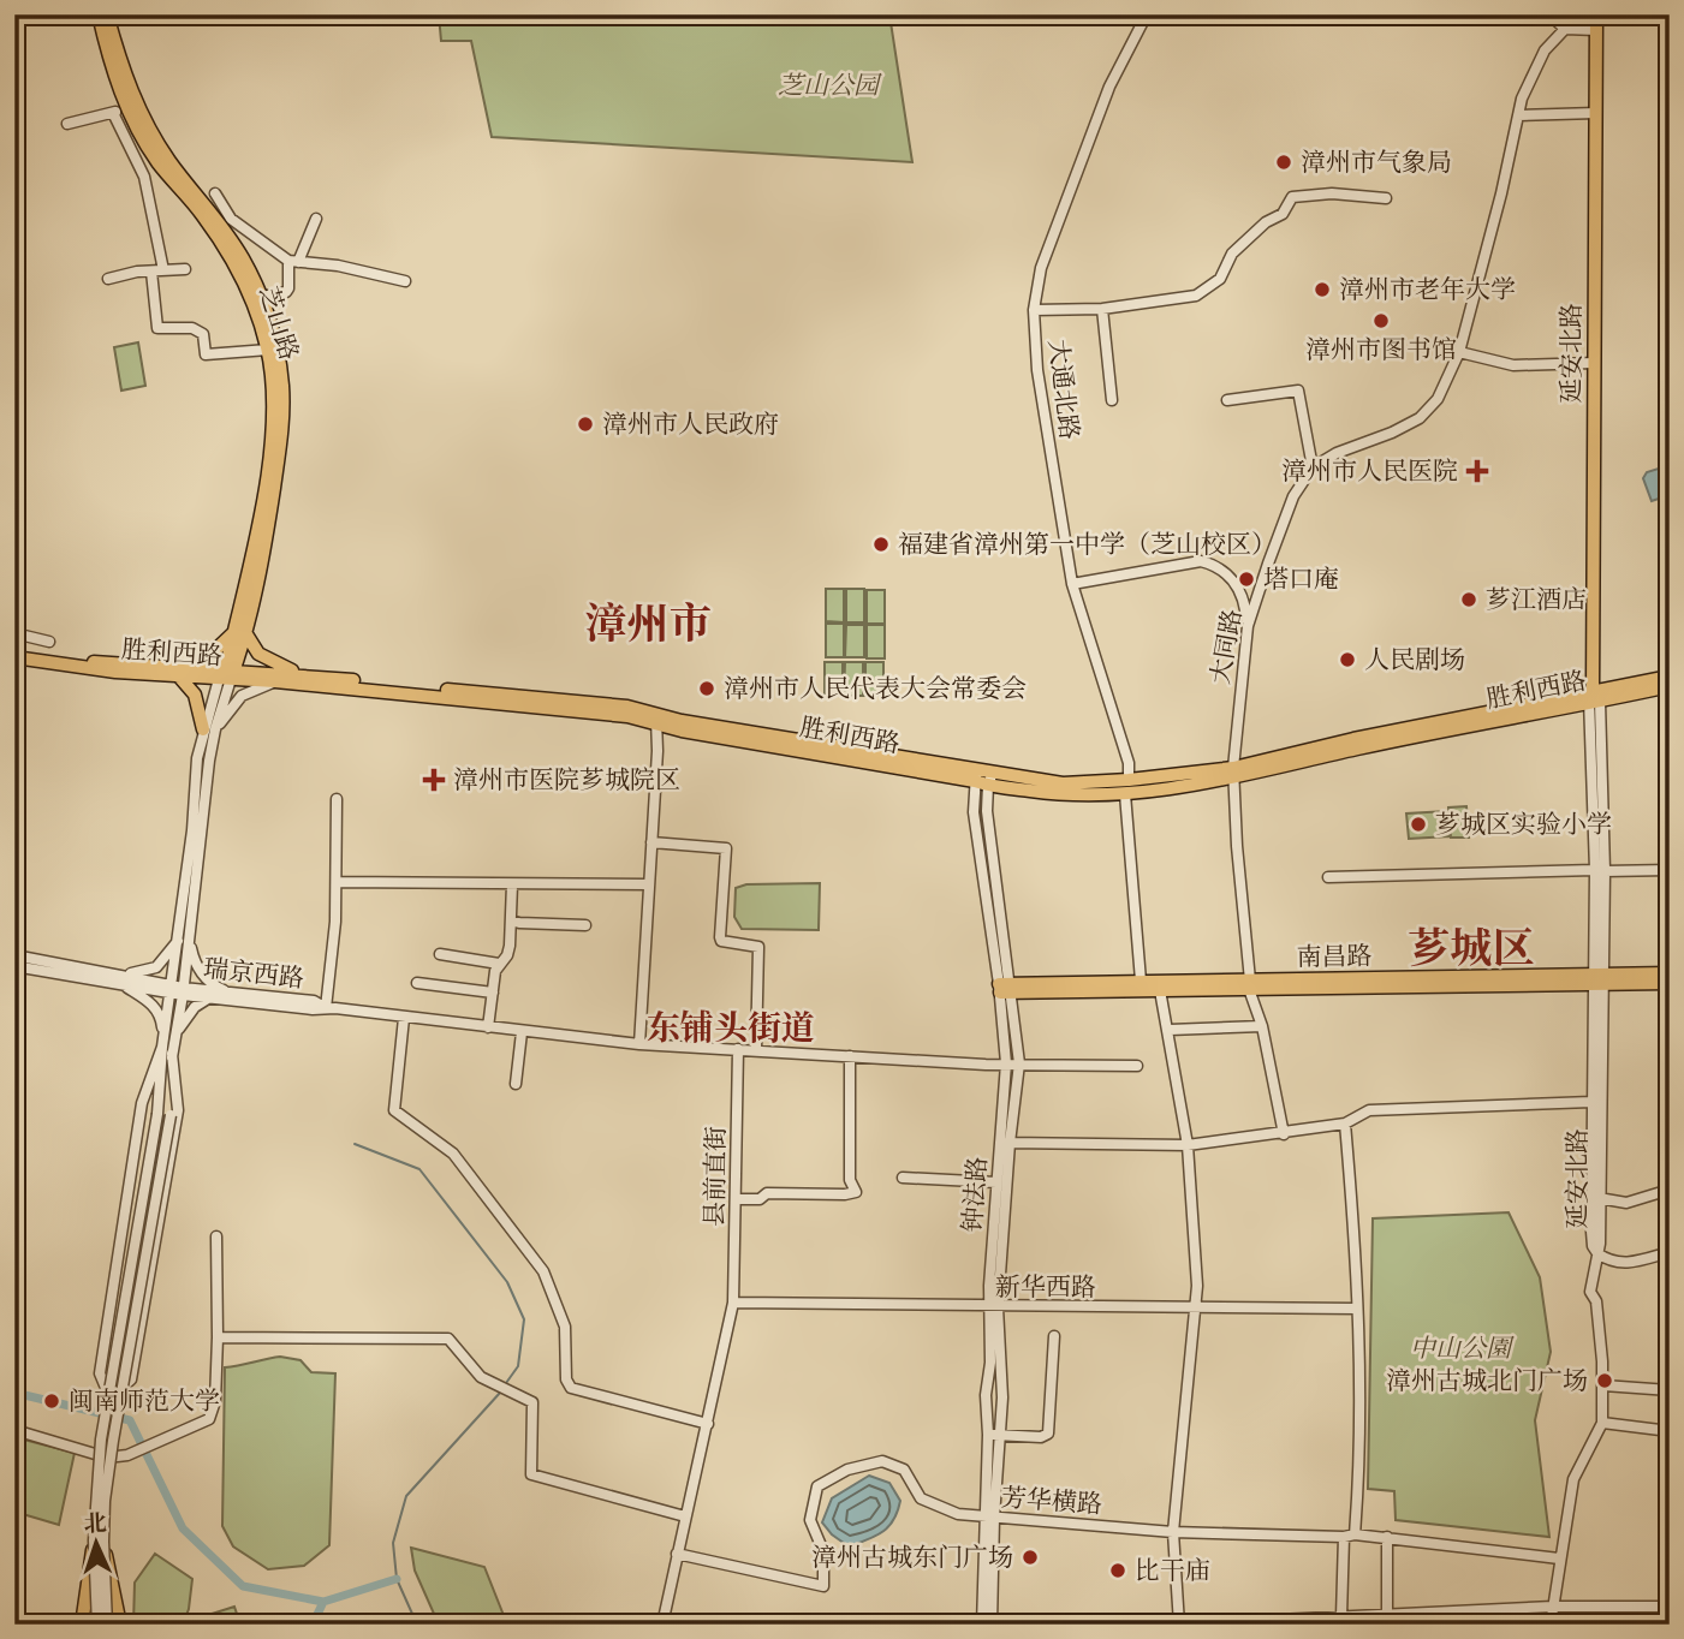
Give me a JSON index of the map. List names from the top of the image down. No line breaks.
{"streets":{"main road":["芝山路","延安北路","胜利西路","南昌路"],"street":["大通北路","大同路","瑞京西路","县前直街","钟法路","新华西路","芳华横路"]},"crossings":[["芝山路","胜利西路"],["延安北路","胜利西路"],["延安北路","南昌路"],["大同路","胜利西路"],["大同路","南昌路"],["胜利西路","钟法路"],["南昌路","钟法路"],["县前直街","新华西路"],["县前直街","芳华横路"],["钟法路","新华西路"],["钟法路","芳华横路"]],"districts":["漳州市","芗城区","东铺头街道"],"parks":["芝山公园","中山公園"],"places":{"other":["漳州市气象局","漳州市老年大学","漳州市图书馆","漳州市人民政府","福建省漳州第一中学（芝山校区）","塔口庵","芗江酒店","人民剧场","漳州市人民代表大会常委会","芗城区实验小学","漳州古城北门广场","闽南师范大学","漳州古城东门广场","比干庙"],"health":["漳州市人民医院","漳州市医院芗城院区"]},"north":"top"}
